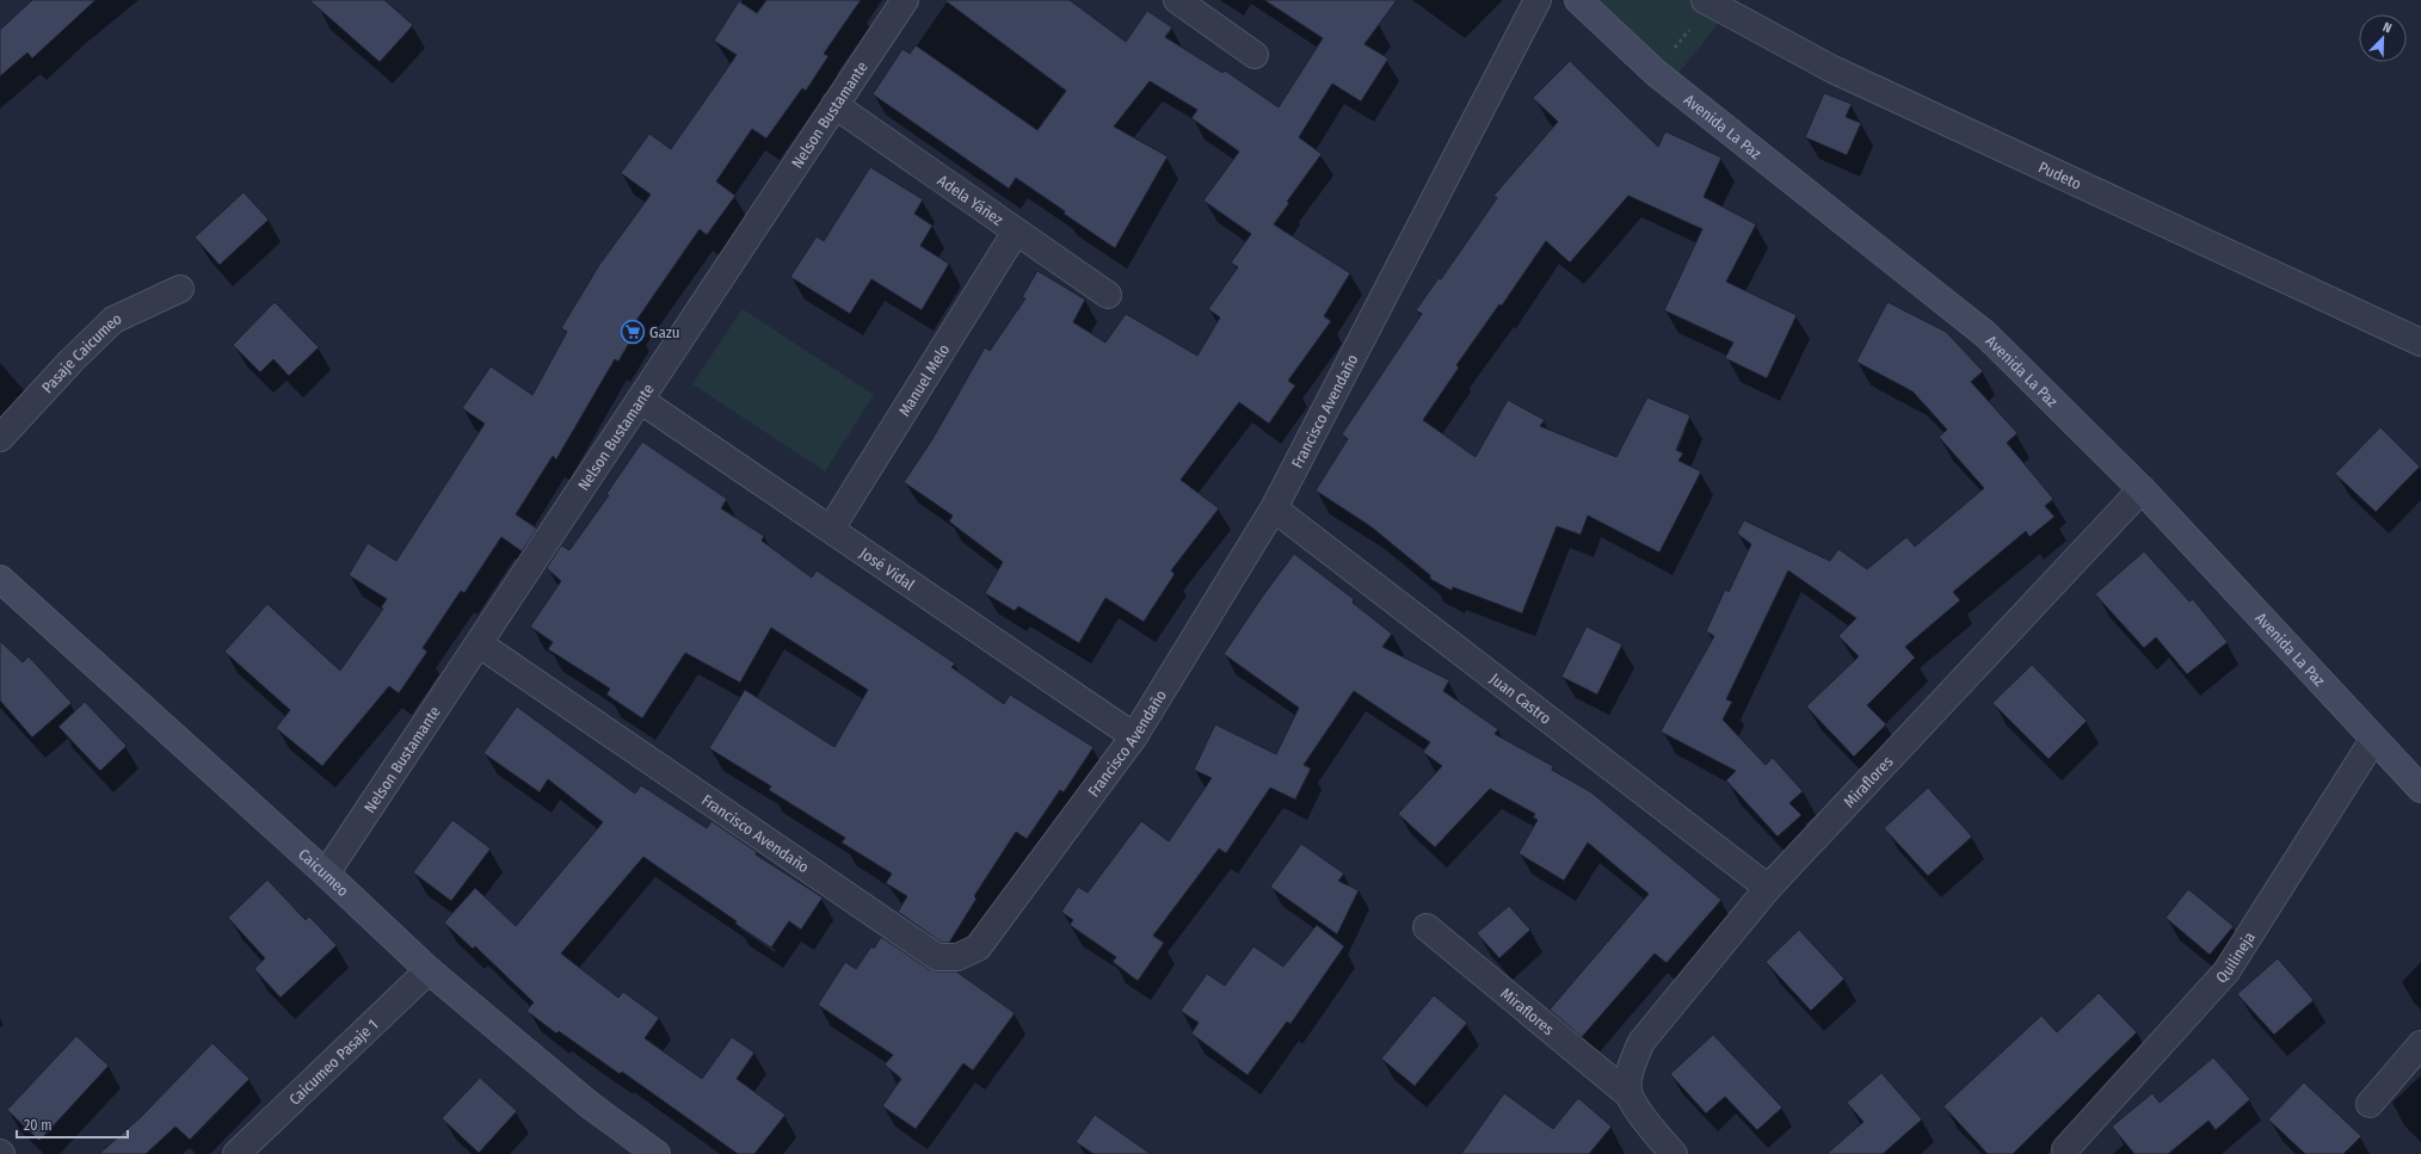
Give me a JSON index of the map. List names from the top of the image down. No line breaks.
{"streets":{"street":["Nelson Bustamante","Avenida La Paz","Pudeto","Adela Yáñez","Pasaje Caicumeo","Manuel Melo","Francisco Avendaño","José Vidal","Juan Castro","Miraflores","Caicumeo","Quilineja","Caicumeo Pasaje 1"]},"crossings":[["Nelson Bustamante","Adela Yáñez"],["Nelson Bustamante","Francisco Avendaño"],["Nelson Bustamante","José Vidal"],["Nelson Bustamante","Caicumeo"],["Avenida La Paz","Miraflores"],["Avenida La Paz","Quilineja"],["Adela Yáñez","Manuel Melo"],["Manuel Melo","José Vidal"],["Francisco Avendaño","José Vidal"],["Francisco Avendaño","Juan Castro"],["Juan Castro","Miraflores"],["Caicumeo","Caicumeo Pasaje 1"]],"places":{"supermarket":["Gazu"]},"scale_bar":"20 m","north":"top right"}
